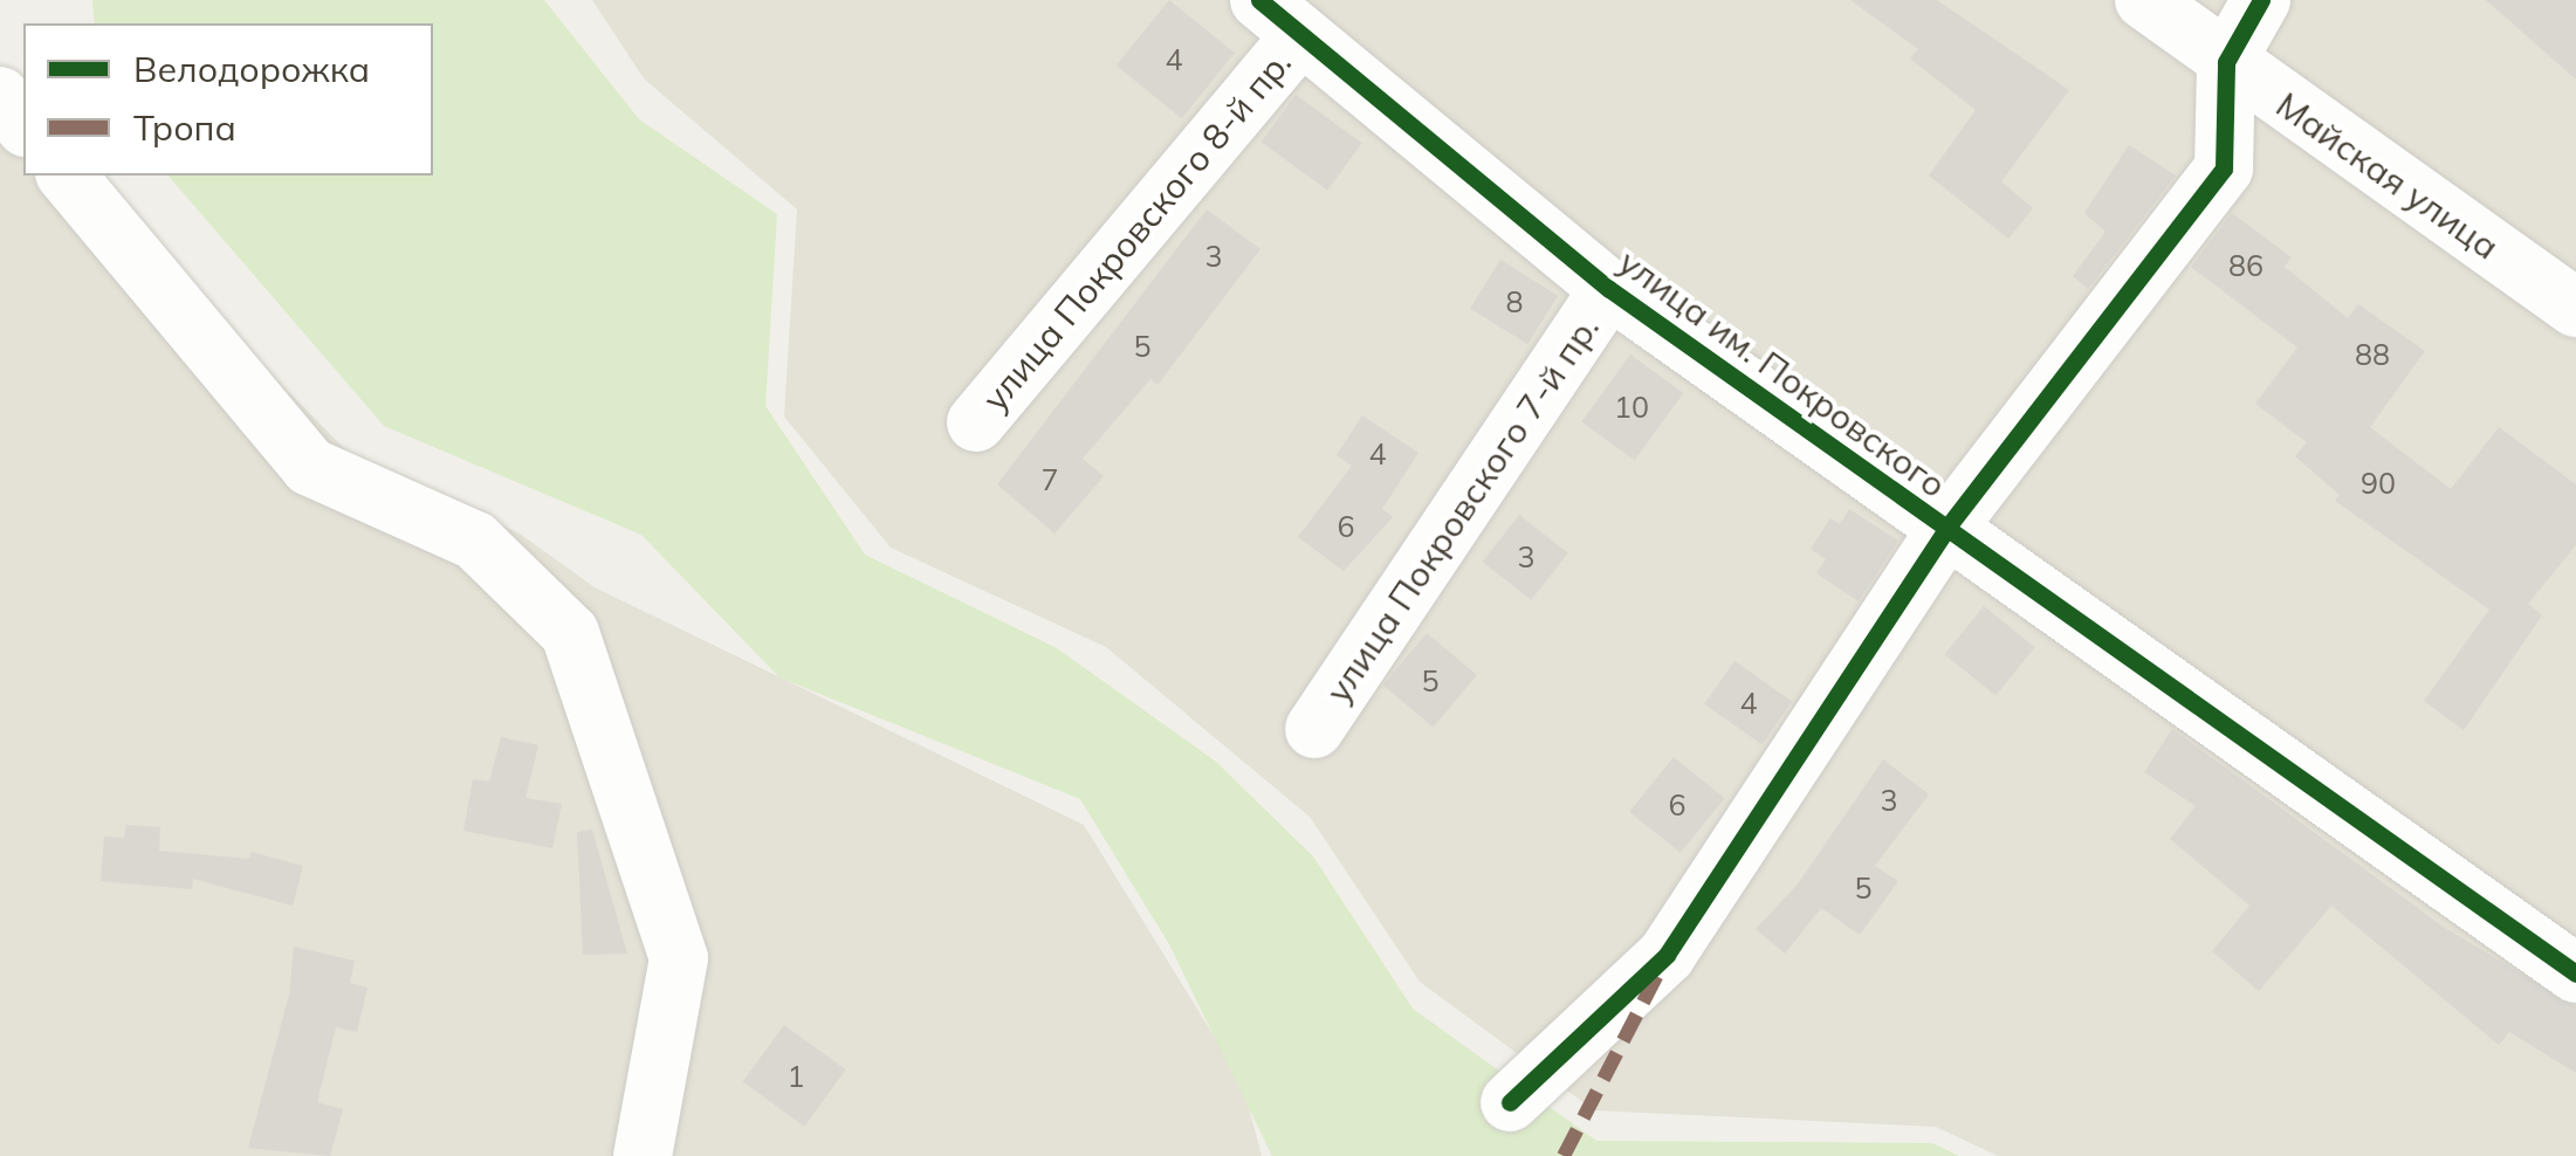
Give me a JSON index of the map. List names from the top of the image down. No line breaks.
{"streets":{"street":["Майская улица","улица Покровского 8-й пр.","улица им. Покровского","улица Покровского 7-й пр."]},"crossings":[["улица Покровского 8-й пр.","улица им. Покровского"],["улица им. Покровского","улица Покровского 7-й пр."]],"house_numbers":["4","3","86","8","5","88","10","4","7","90","6","3","5","4","3","6","5","1"],"legend":["Велодорожка","Тропа"]}
